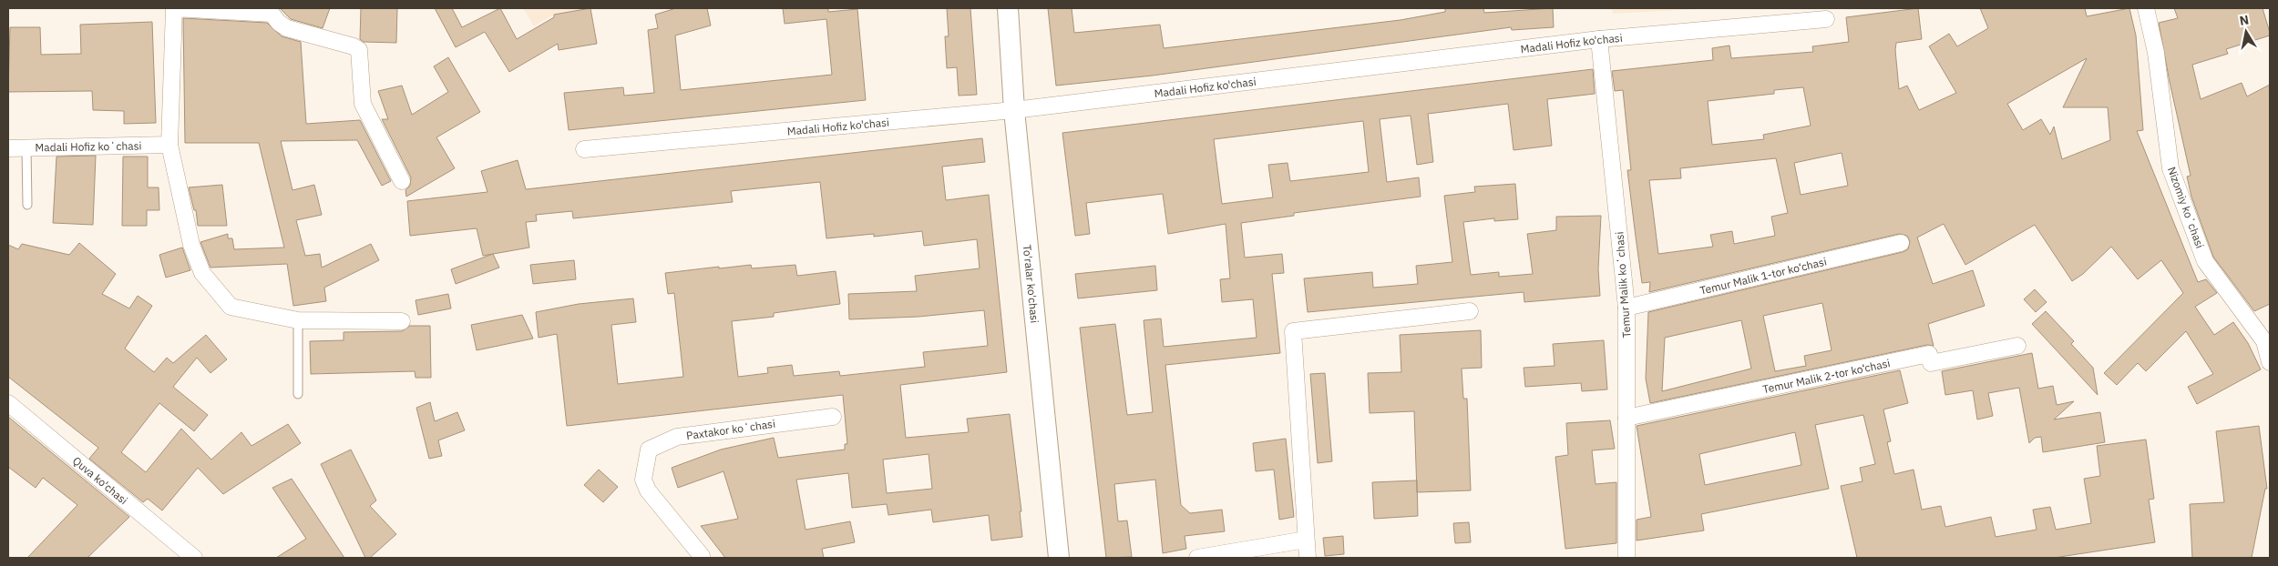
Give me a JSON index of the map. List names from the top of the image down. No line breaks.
{"streets":{"street":["Madali Hofiz ko'chasi","Madali Hofiz koʻchasi","Nizomiy koʻchasi","Temur Malik 1-tor ko‘chasi","To'ralar ko'chasi","Temur Malik koʻchasi","Temur Malik 2-tor ko‘chasi","Paxtakor koʻchasi","Quva ko'chasi"]},"crossings":[["Madali Hofiz ko'chasi","To'ralar ko'chasi"],["Madali Hofiz ko'chasi","Temur Malik koʻchasi"],["Temur Malik 1-tor ko‘chasi","Temur Malik koʻchasi"],["Temur Malik koʻchasi","Temur Malik 2-tor ko‘chasi"]],"north":"top"}
